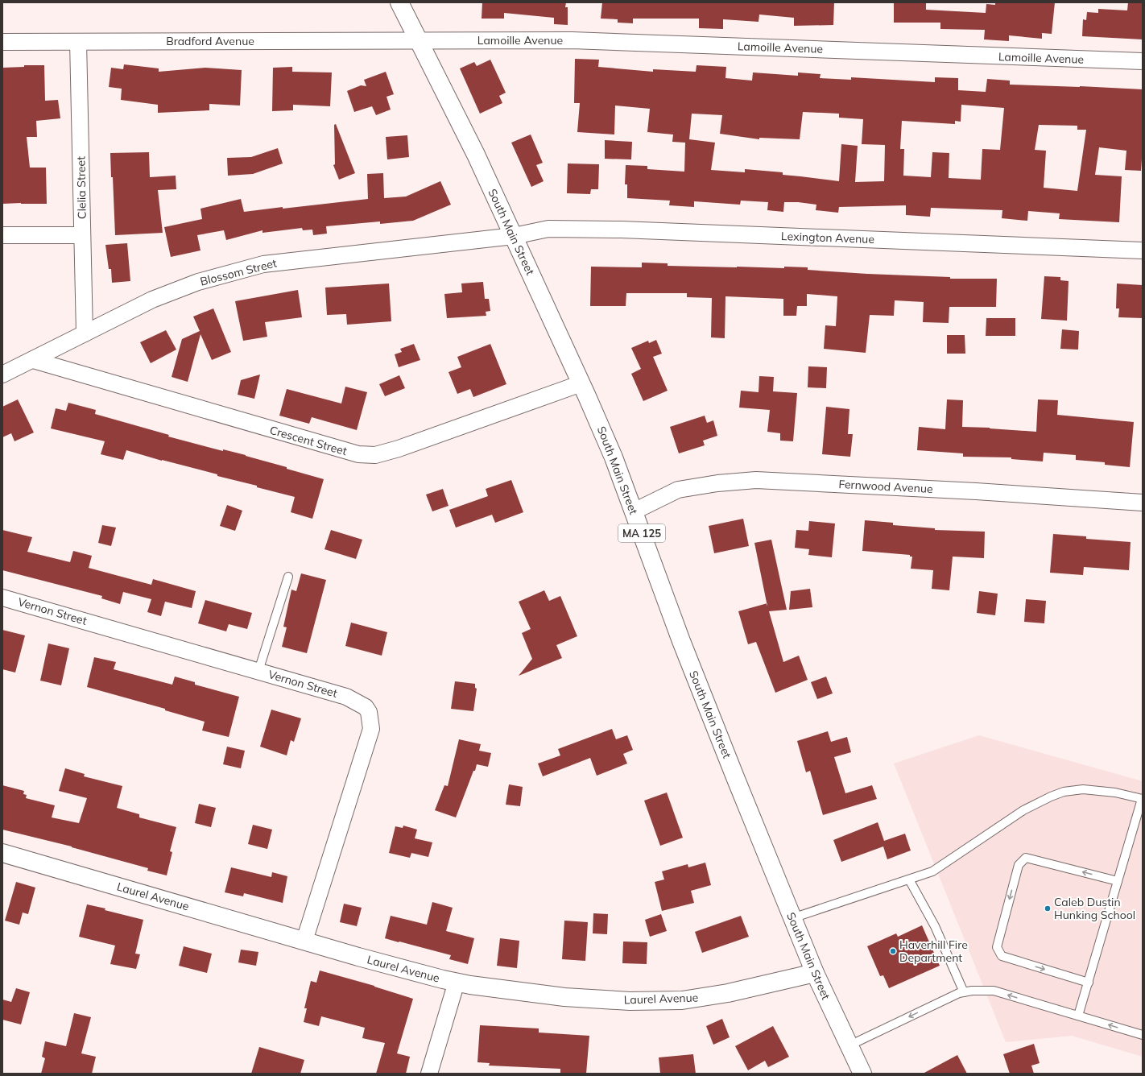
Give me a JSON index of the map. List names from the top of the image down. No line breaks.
{"streets":{"main road":["South Main Street","MA 125","Laurel Avenue"],"street":["Lamoille Avenue","Bradford Avenue","Clelia Street","Lexington Avenue","Blossom Street","Crescent Street","Fernwood Avenue","Vernon Street"]},"crossings":[["Lamoille Avenue","Bradford Avenue"],["Lamoille Avenue","South Main Street"],["Bradford Avenue","Clelia Street"],["Bradford Avenue","South Main Street"],["Clelia Street","Blossom Street"],["South Main Street","Lexington Avenue"],["South Main Street","Blossom Street"],["South Main Street","Crescent Street"],["South Main Street","Fernwood Avenue"],["South Main Street","Laurel Avenue"],["Lexington Avenue","Blossom Street"],["Blossom Street","Crescent Street"],["Vernon Street","Laurel Avenue"]],"places":["Caleb Dustin Hunking School","Haverhill Fire Department"]}
